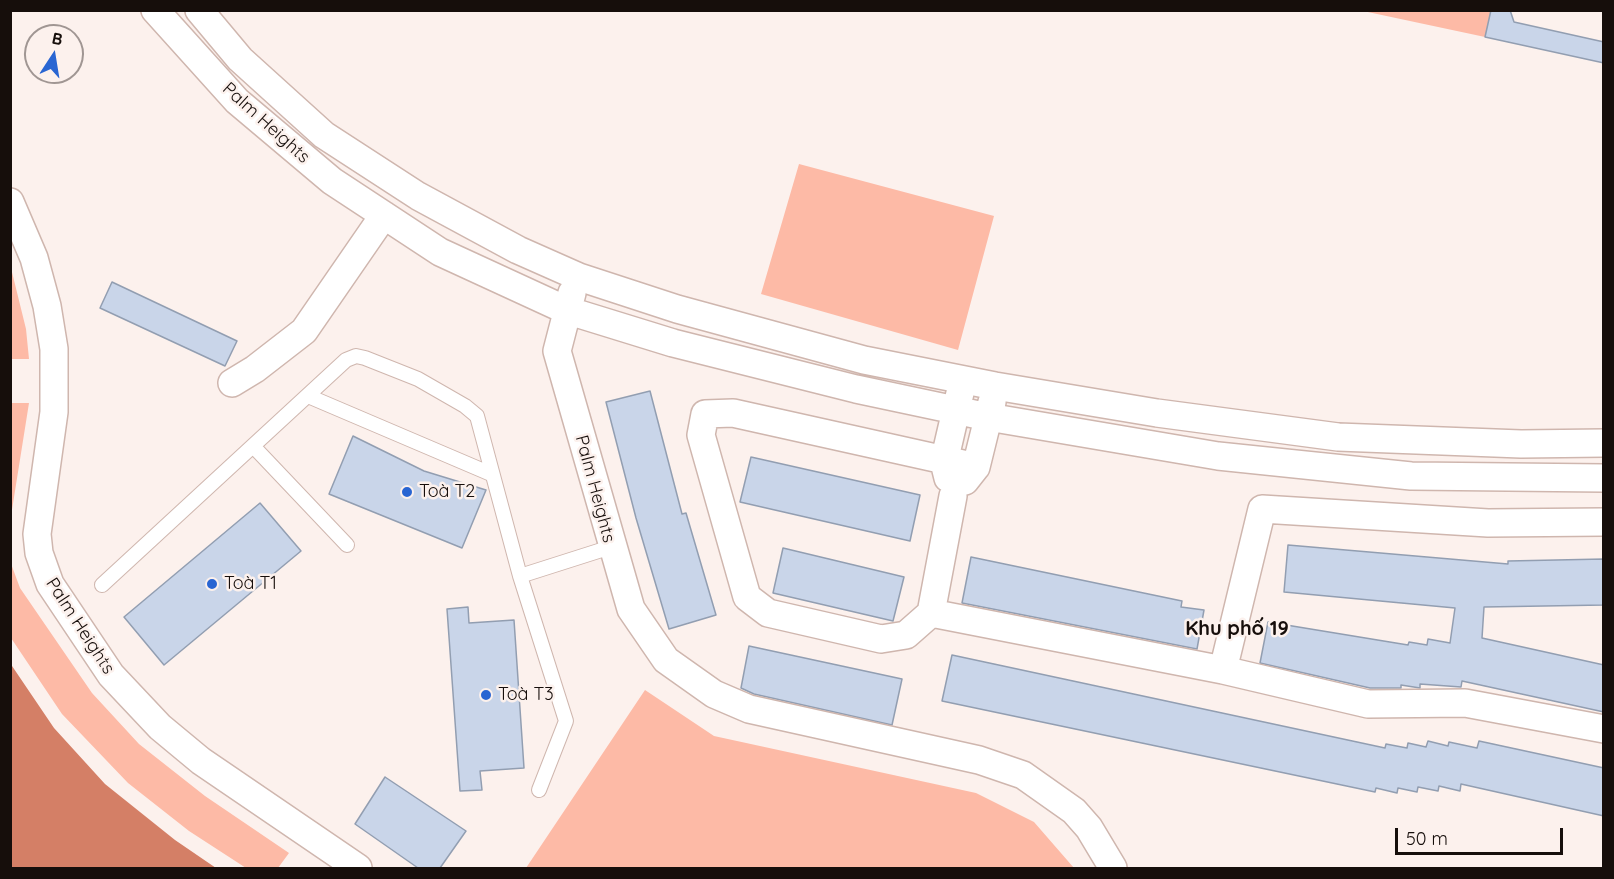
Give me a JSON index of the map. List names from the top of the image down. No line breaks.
{"streets":{"street":["Palm Heights"]},"districts":["Khu phố 19"],"places":["Toà T2","Toà T1","Toà T3"],"scale_bar":"50 m","north":"top"}
